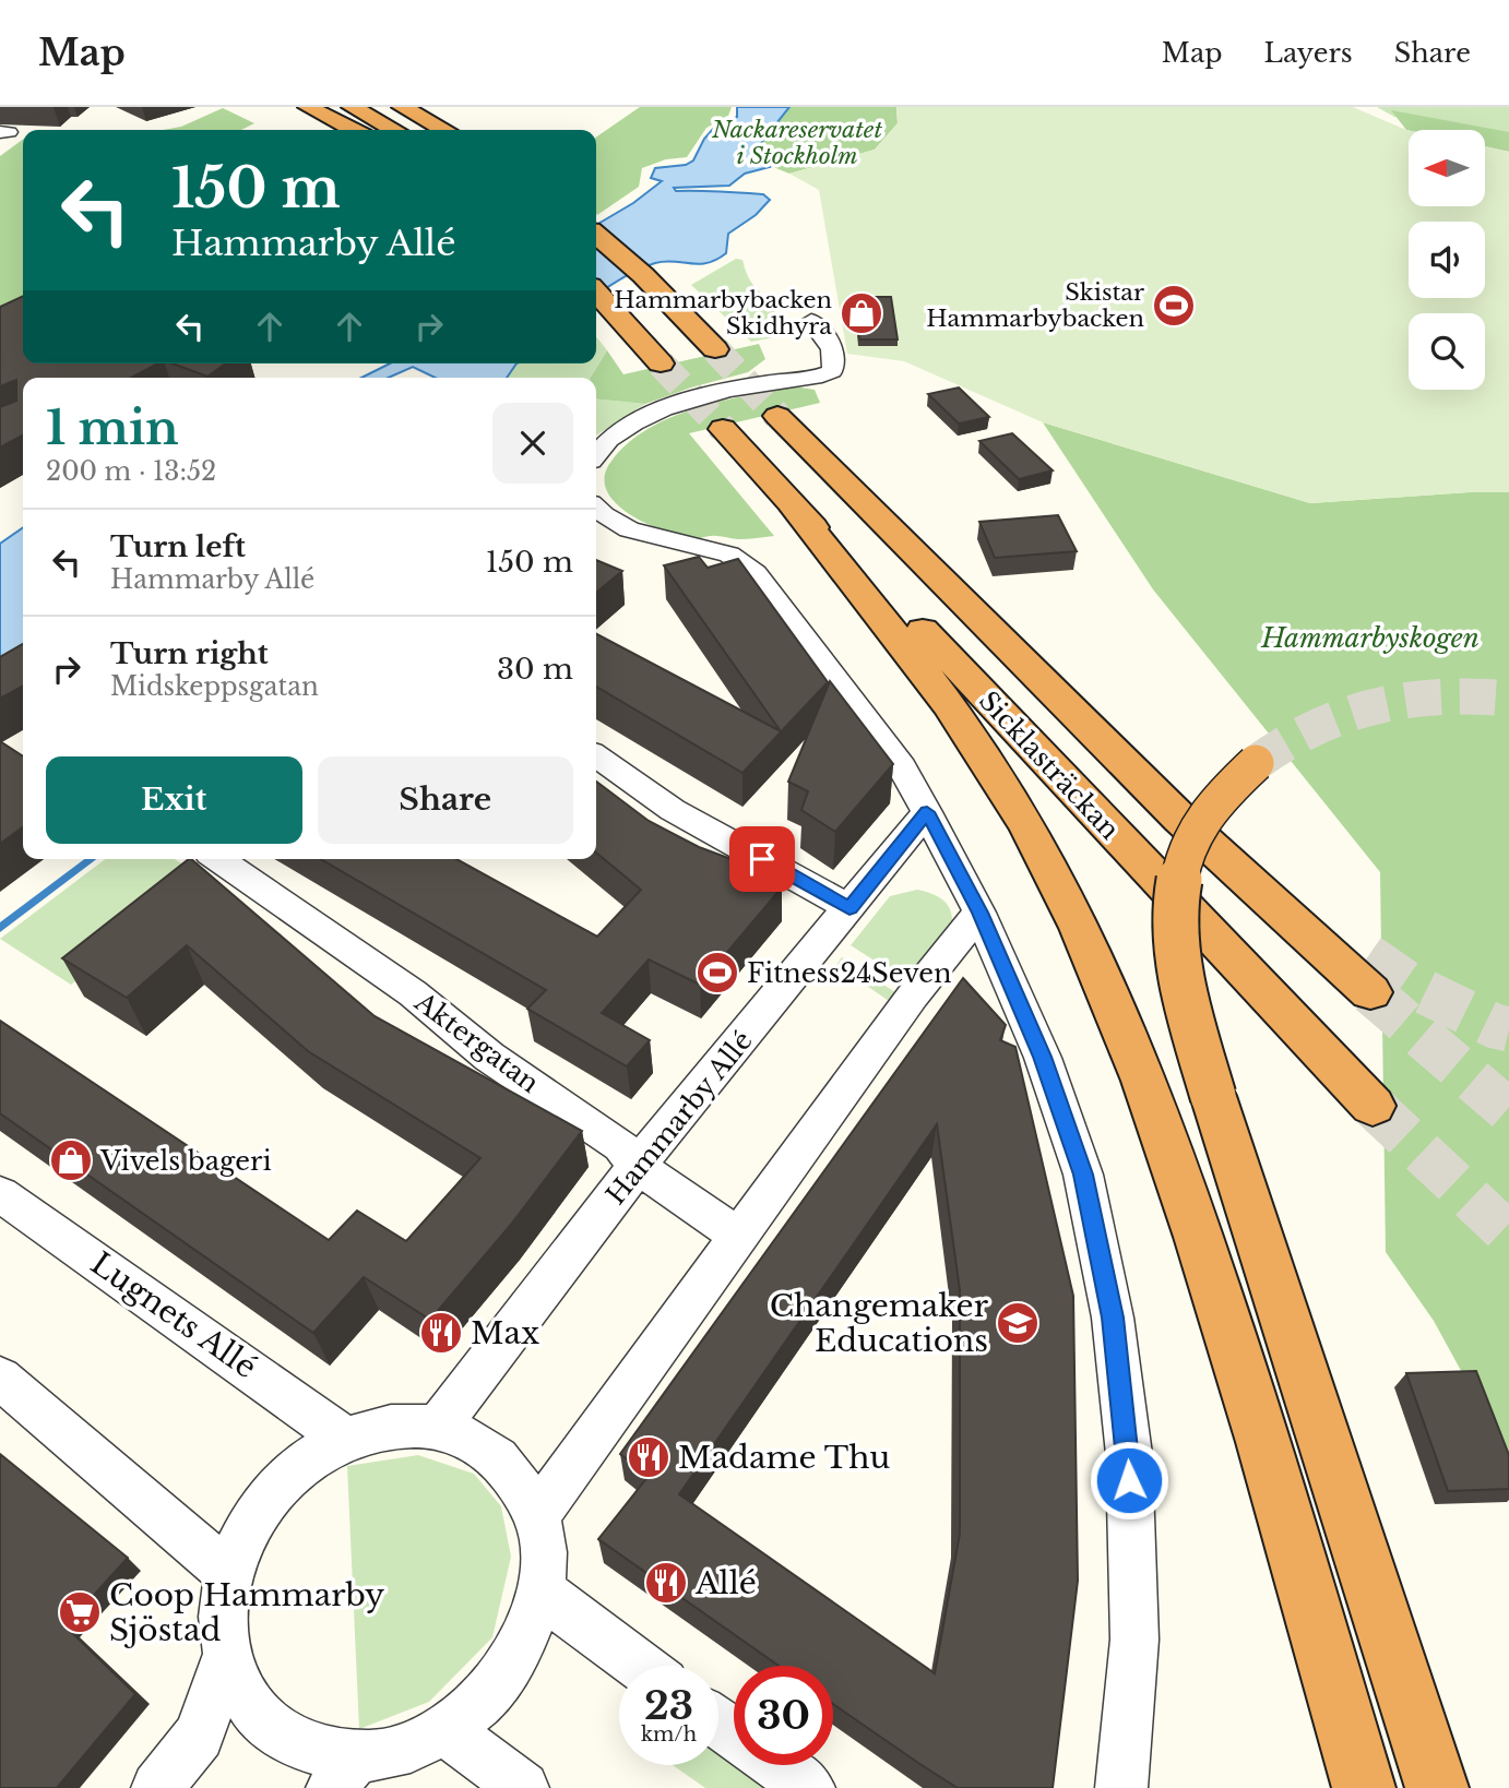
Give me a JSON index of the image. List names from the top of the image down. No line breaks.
{"streets":{"highway":["Sicklasträckan"],"street":["Aktergatan","Hammarby Allé","Lugnets Allé"]},"crossings":[["Aktergatan","Hammarby Allé"]],"parks":["Nackareservatet i Stockholm","Hammarbyskogen"],"places":{"sports":["Skistar Hammarbybacken","Fitness24Seven"],"shop":["Hammarbybacken Skidhyra","Vivels bageri"],"school or university":["Changemaker Educations"],"restaurant":["Max","Madame Thu","Allé"],"supermarket":["Coop Hammarby Sjöstad"]},"north":"left","page":{"header":"Map","nav":["Map","Layers","Share"],"turn":["150 m","Hammarby Allé"],"heading":["1 min","200 m · 13:52"],"list":[{"name":"Turn left","note":"Hammarby Allé","value":"150 m"},{"name":"Turn right","note":"Midskeppsgatan","value":"30 m"}],"buttons":["Exit","Share"],"speed":"23 km/h","limit":"30"}}
